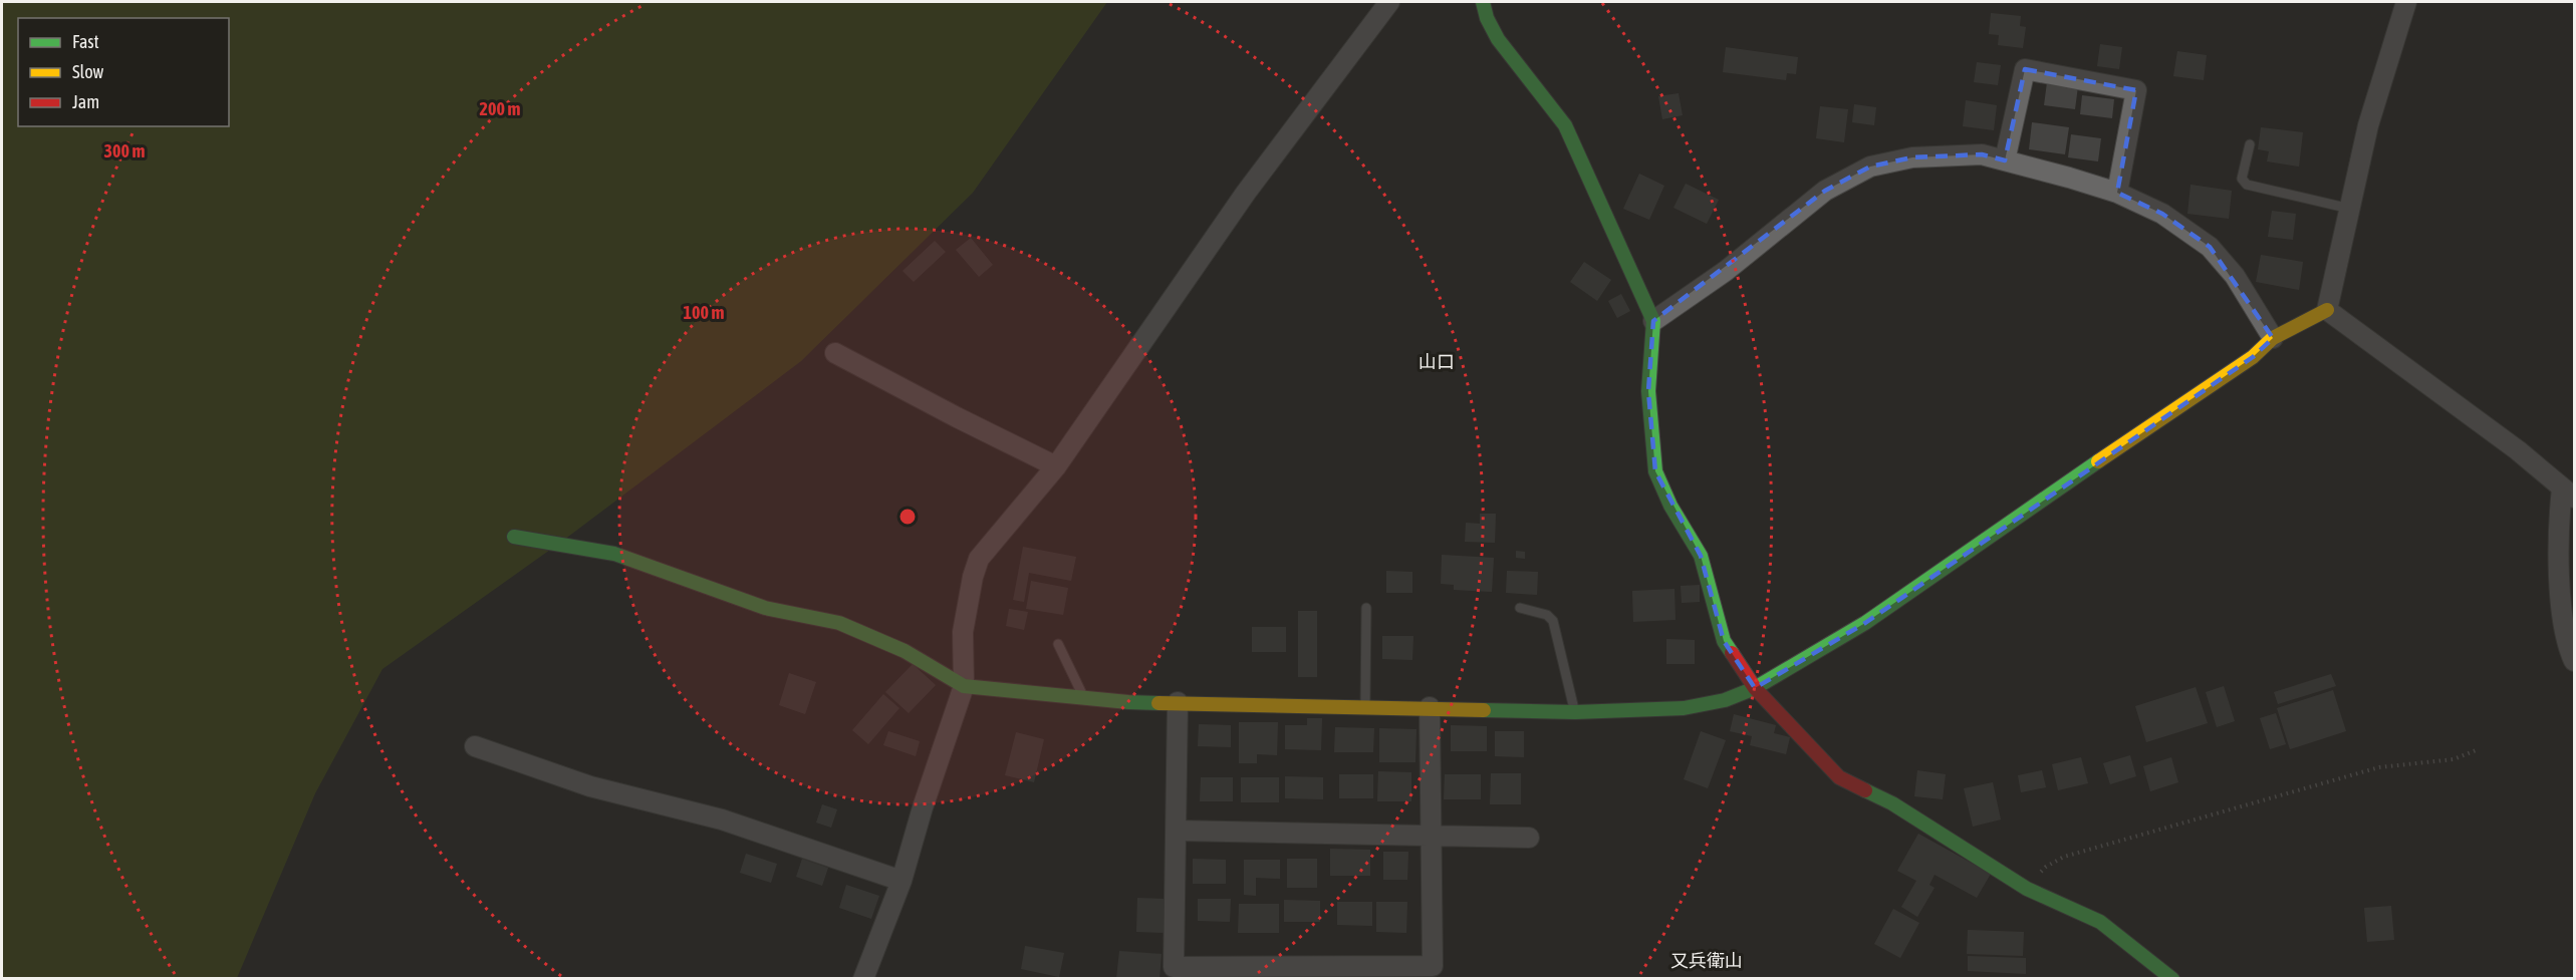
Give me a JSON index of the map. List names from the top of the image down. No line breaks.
{"districts":["山口","又兵衛山"],"legend":["Fast","Slow","Jam"],"rings":["200 m","300 m","100 m"]}
